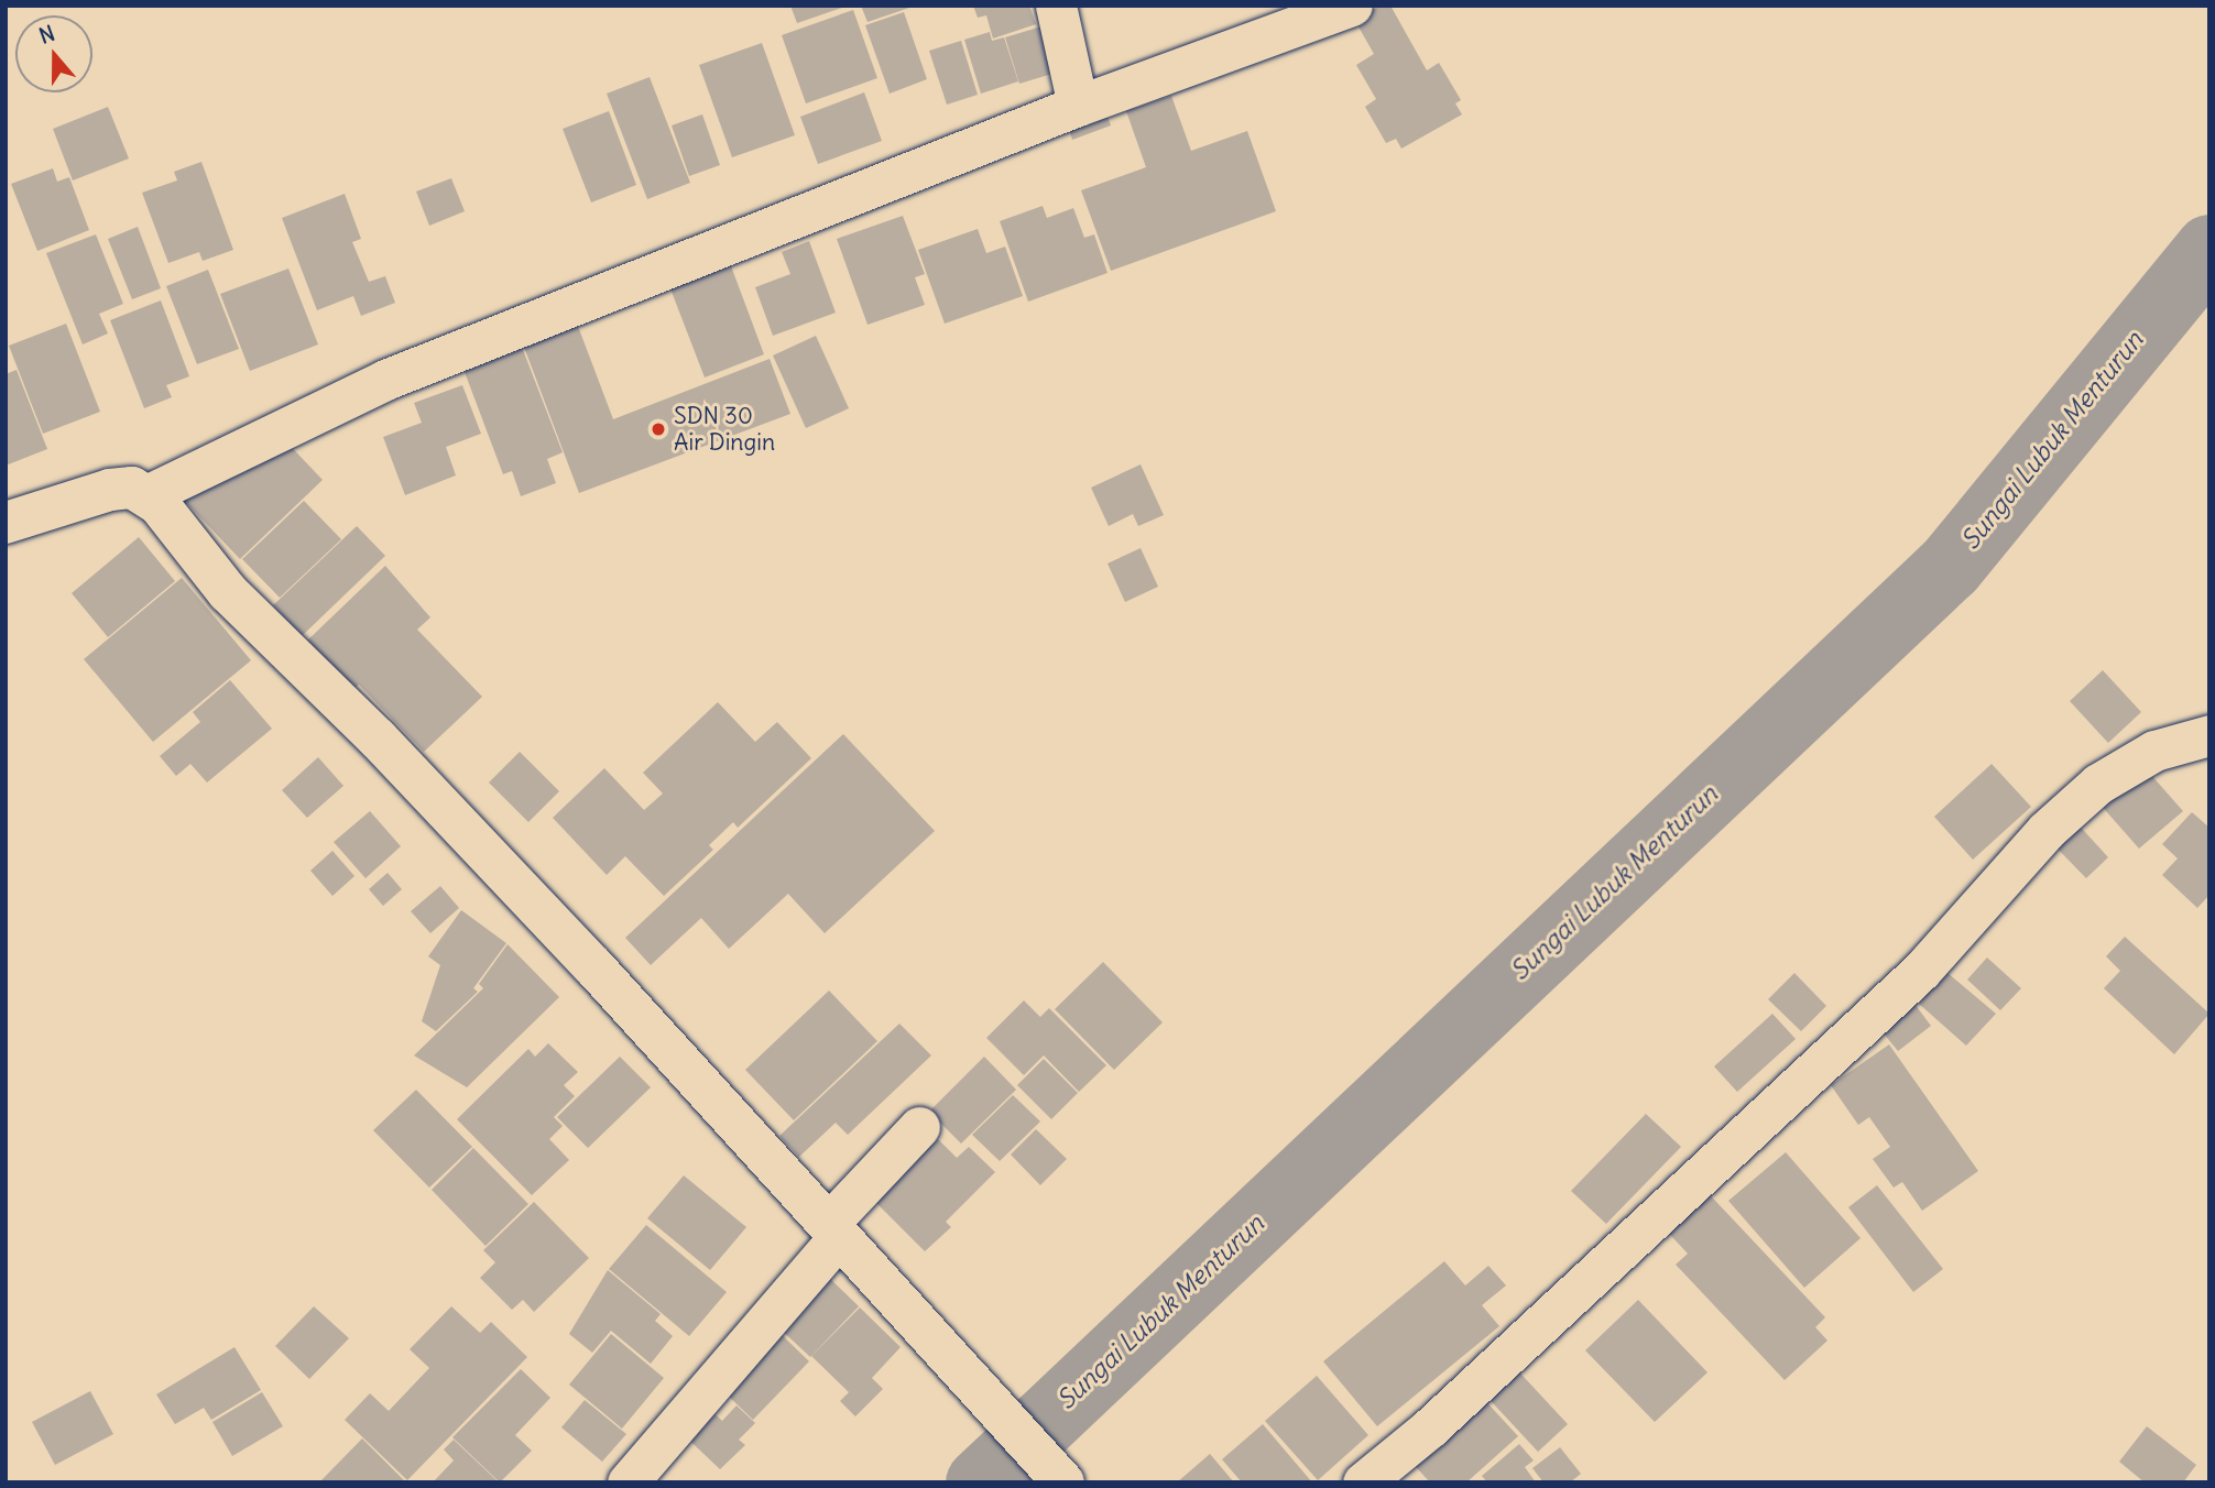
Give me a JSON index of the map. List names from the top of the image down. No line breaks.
{"water":["Sungai Lubuk Menturun"],"places":["SDN 30 Air Dingin"],"north":"top"}
